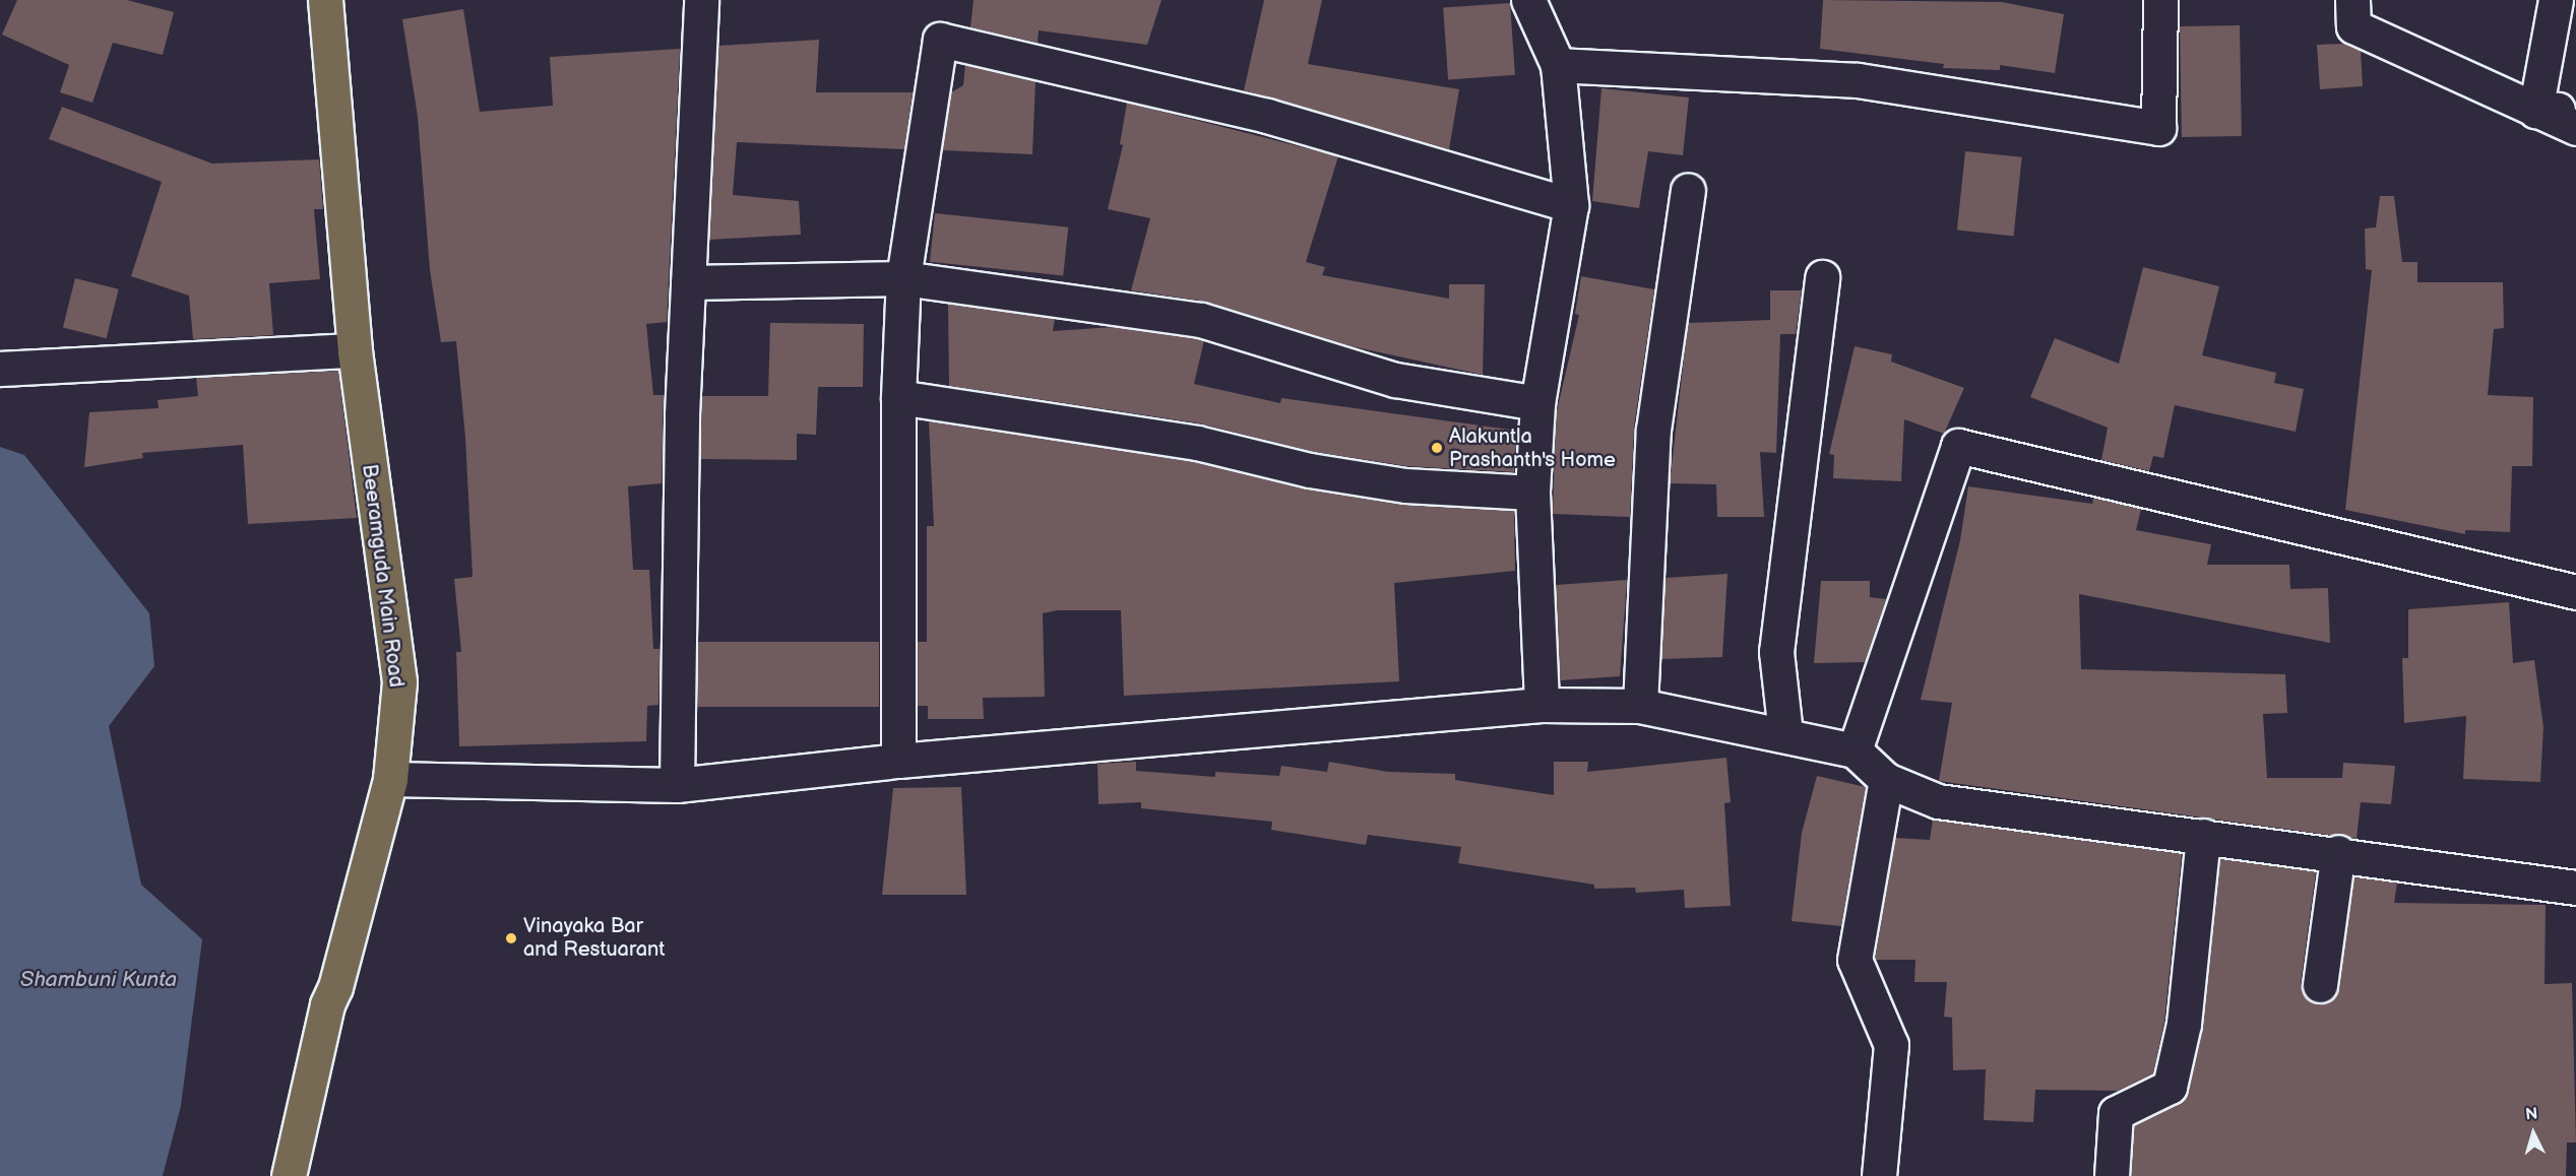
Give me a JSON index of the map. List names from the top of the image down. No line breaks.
{"streets":{"main road":["Beeramguda Main Road"]},"water":["Shambuni Kunta"],"places":["Alakuntla Prashanth's Home","Vinayaka Bar and Restuarant"],"north":"top"}
